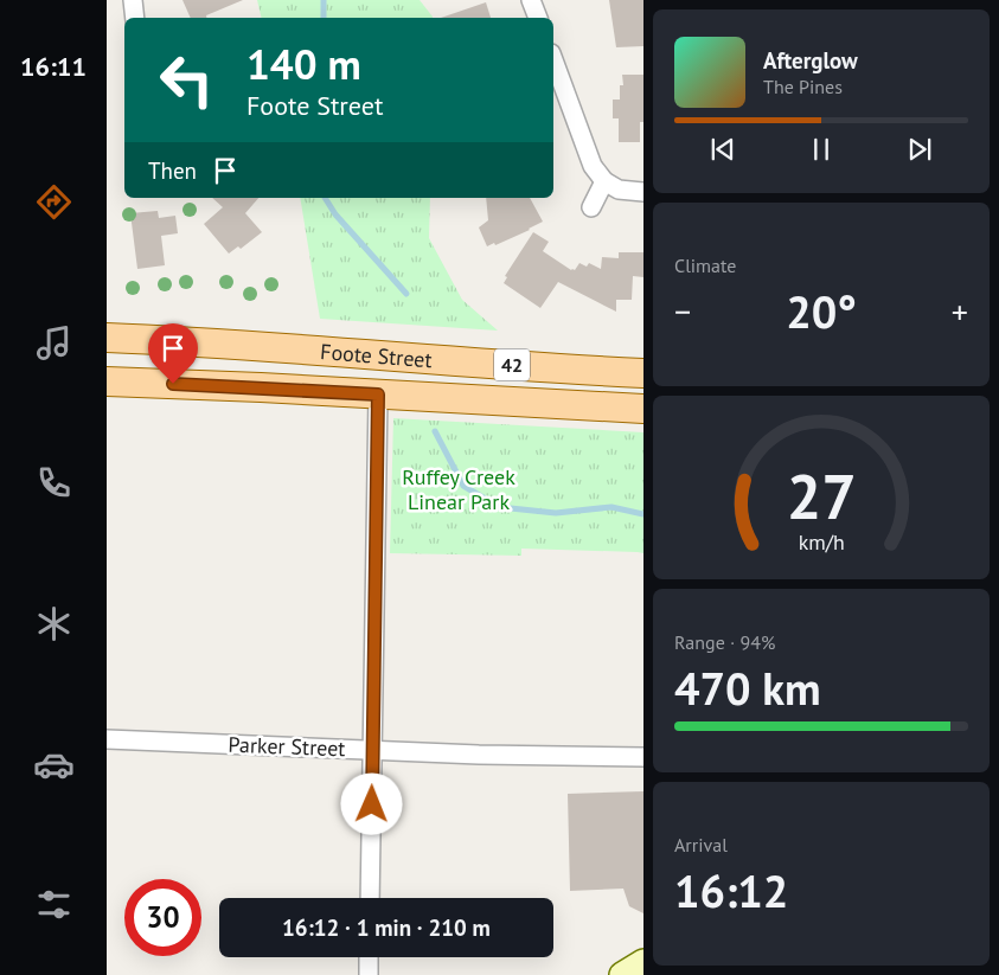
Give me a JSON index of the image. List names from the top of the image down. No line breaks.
{"streets":{"main road":["Foote Street","42"],"street":["Parker Street"]},"parks":["Ruffey Creek Linear Park"],"page":{"tabs":"16:11","turn":["140 m","Foote Street"],"song":["Afterglow","The Pines"],"then":"Then","tile":["Climate",["Range · 94%","470 km"],["Arrival","16:12"]],"heat":["−","20°","+"],"limit":"30","trip":"16:12 · 1 min · 210 m","gauge":["27","km/h"]}}
